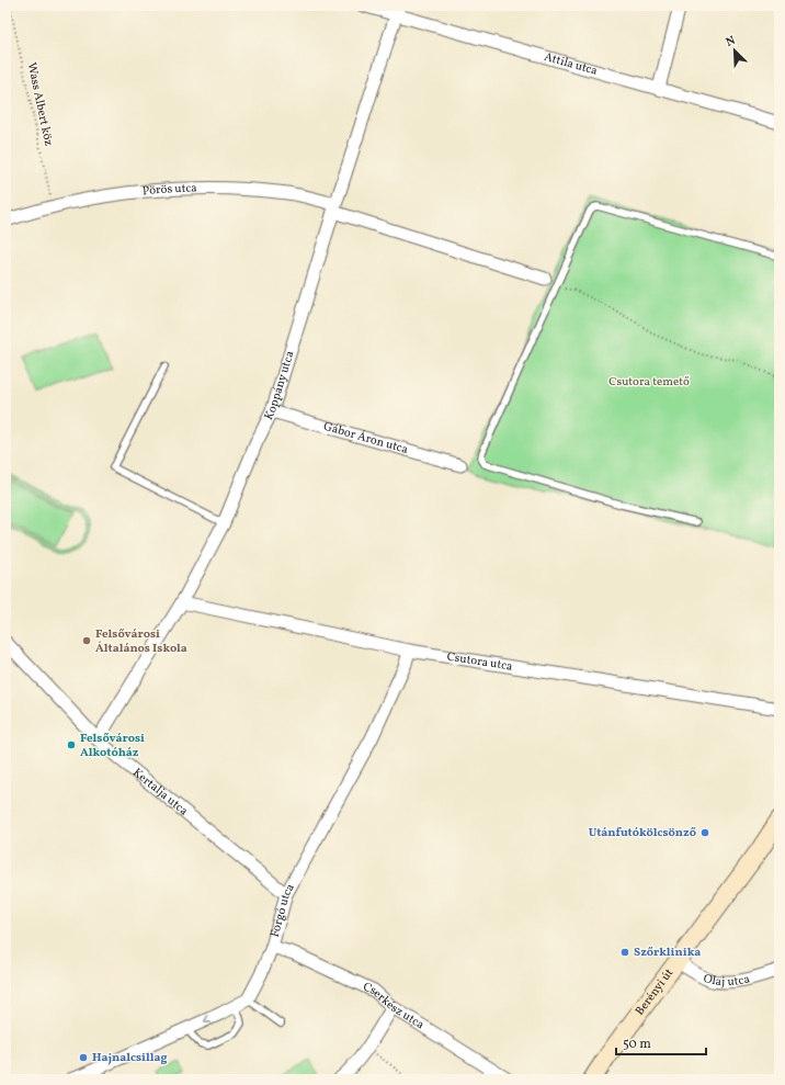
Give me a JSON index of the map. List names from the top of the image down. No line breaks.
{"streets":{"main road":["Berényi út"],"street":["Attila utca","Pörös utca","Koppány utca","Gábor Áron utca","Csutora utca","Kertalja utca","Forgó utca","Olaj utca","Cserkész utca"],"path":["Wass Albert köz"]},"crossings":[["Attila utca","Koppány utca"],["Wass Albert köz","Pörös utca"],["Pörös utca","Koppány utca"],["Koppány utca","Gábor Áron utca"],["Koppány utca","Csutora utca"],["Koppány utca","Kertalja utca"],["Csutora utca","Forgó utca"],["Kertalja utca","Forgó utca"],["Forgó utca","Cserkész utca"],["Olaj utca","Berényi út"]],"parks":["Csutora temető"],"places":["Felsővárosi Általános Iskola","Felsővárosi Alkotóház","Utánfutókölcsönző","Szőrklinika","Hajnalcsillag"],"scale_bar":"50 m","north":"top left"}
